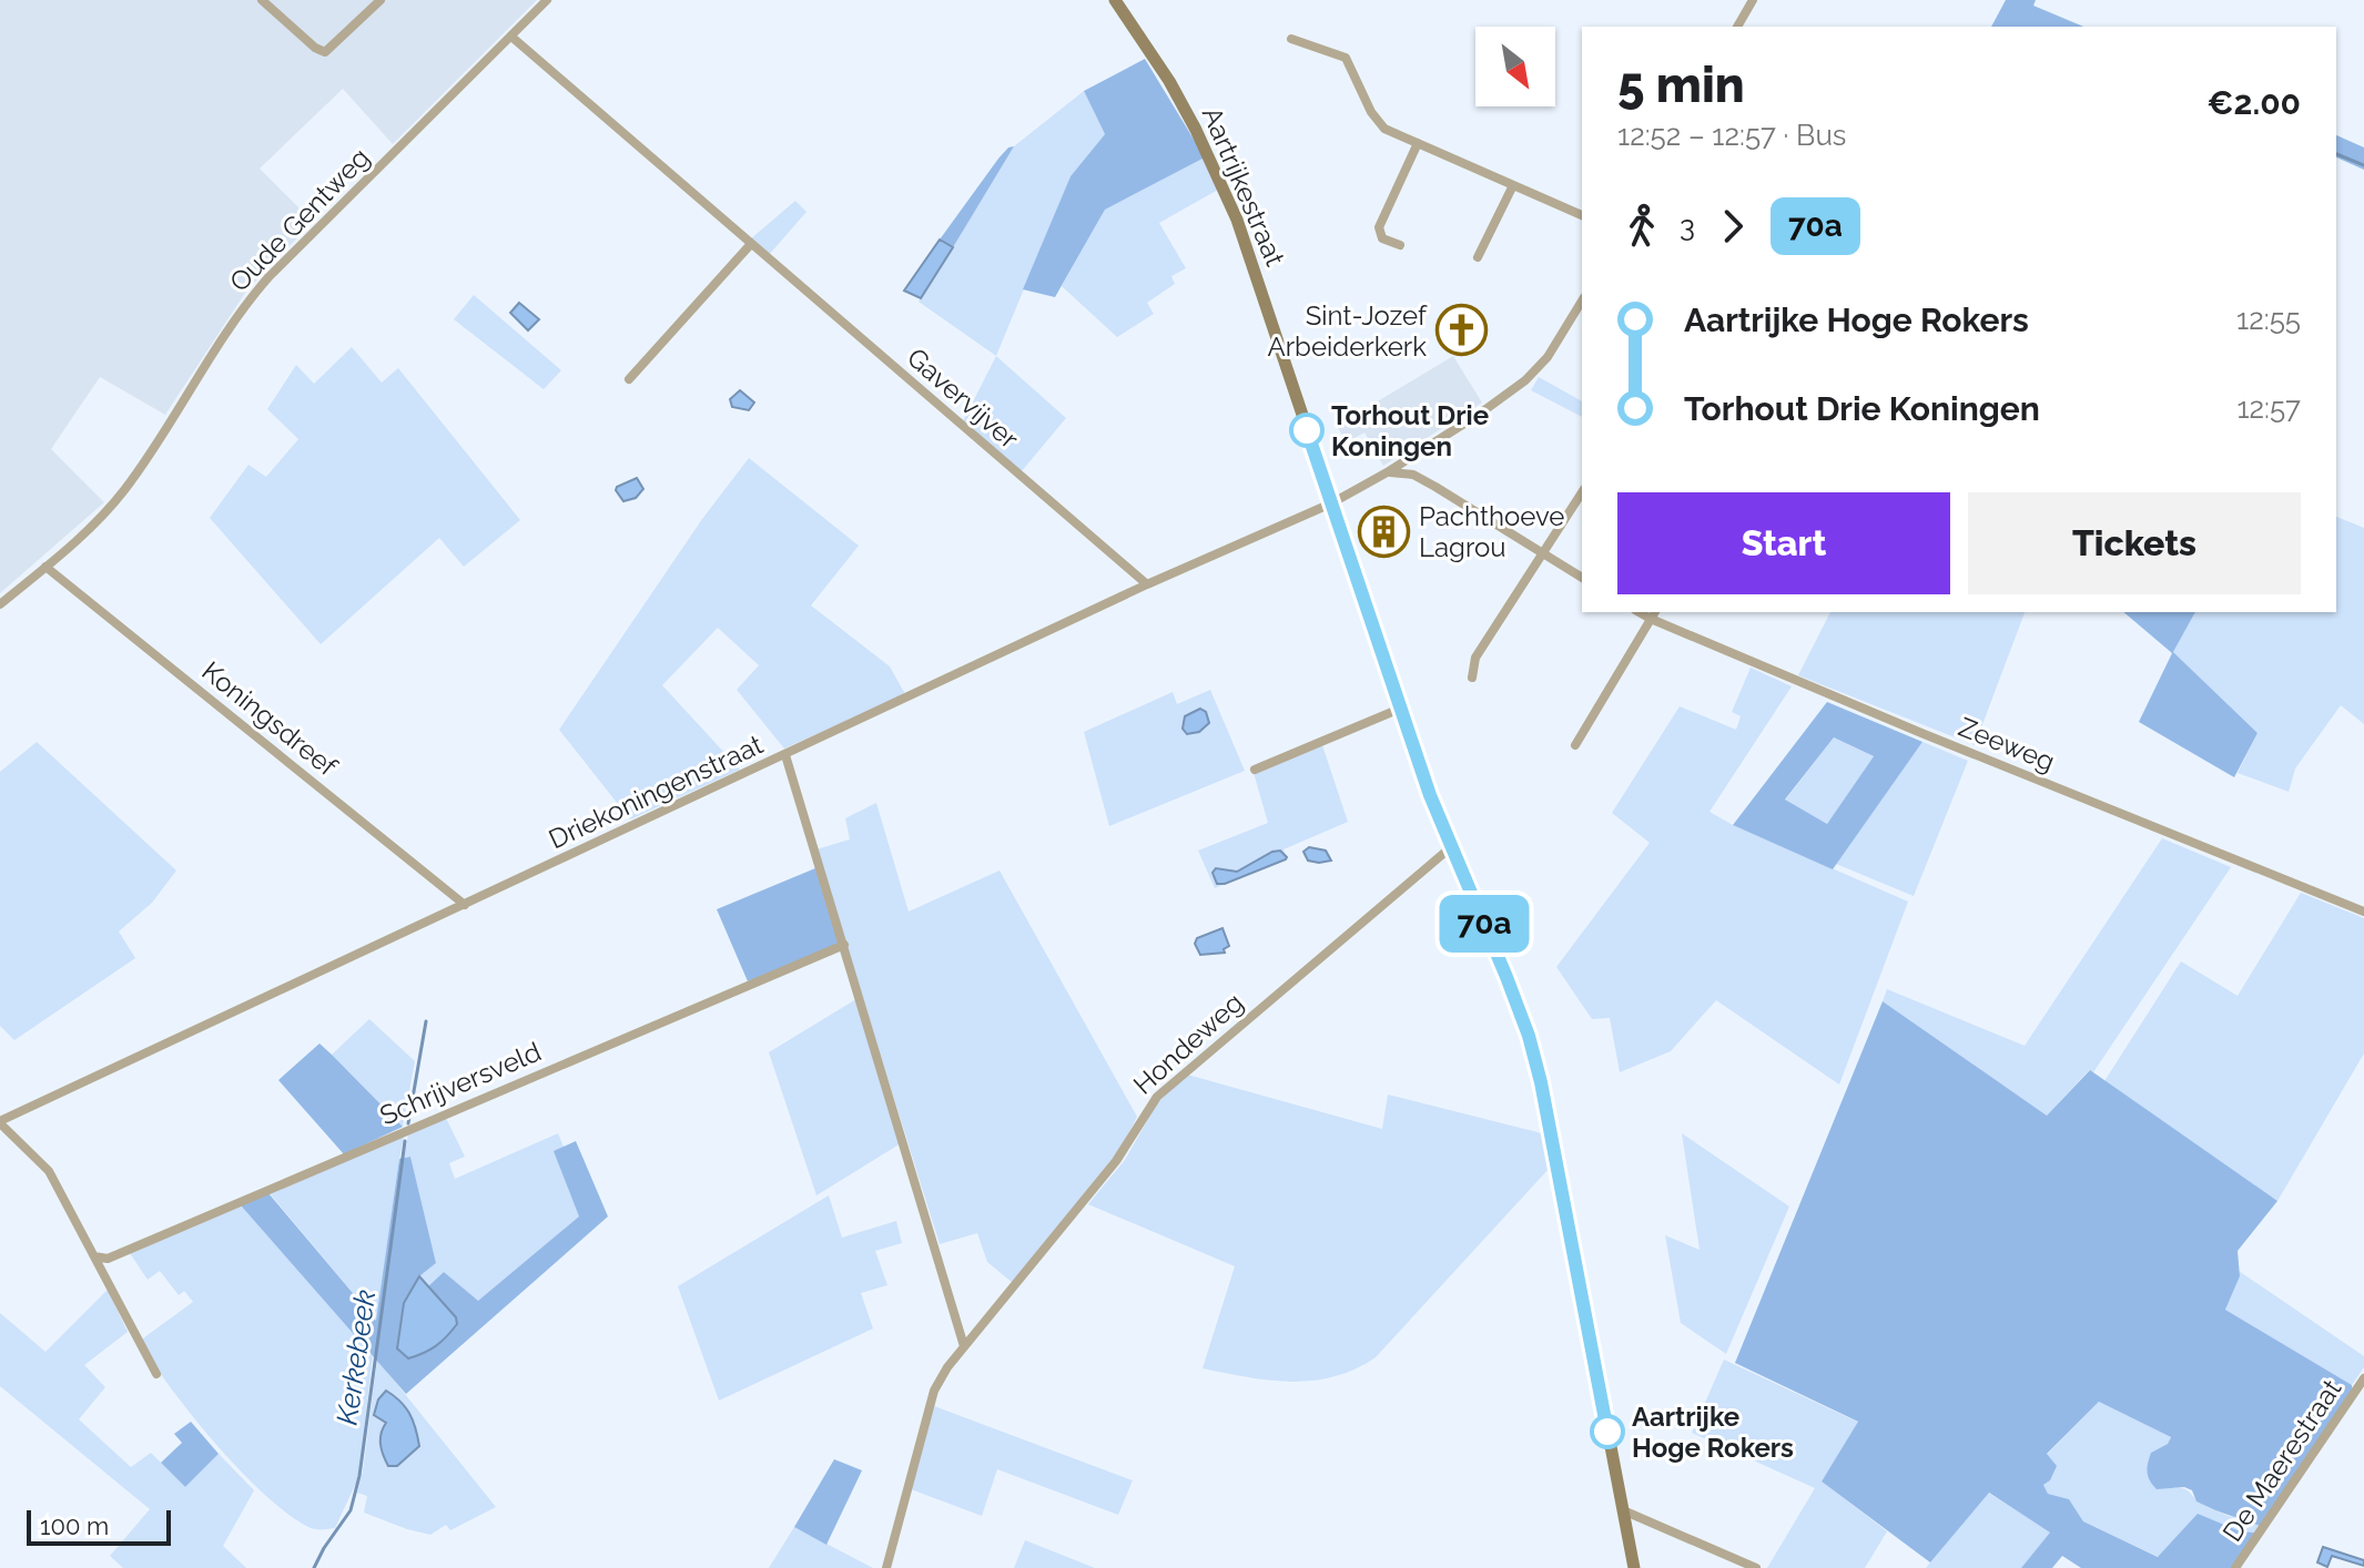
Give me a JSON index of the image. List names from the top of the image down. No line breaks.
{"streets":{"street":["Aartrijkestraat","Oude Gentweg","Gavervijver","Koningsdreef","Zeeweg","Driekoningenstraat","Hondeweg","Schrijversveld","De Maerestraat"]},"crossings":[["Aartrijkestraat","Driekoningenstraat"],["Aartrijkestraat","Hondeweg"],["Oude Gentweg","Gavervijver"],["Oude Gentweg","Koningsdreef"],["Gavervijver","Driekoningenstraat"],["Koningsdreef","Driekoningenstraat"],["Driekoningenstraat","Schrijversveld"]],"water":["Kerkebeek"],"places":{"church":["Sint-Jozef Arbeiderkerk"],"other":["Torhout Drie Koningen","Aartrijke Hoge Rokers"],"building":["Pachthoeve Lagrou"]},"lines":["bus line 70a"],"scale_bar":"100 m","north":"bottom right","page":{"on_map":"70a","heading":["5 min","12:52 – 12:57 · Bus","€2.00"],"legs":["3","70a"],"list":[{"name":"Aartrijke Hoge Rokers","value":"12:55"},{"name":"Torhout Drie Koningen","value":"12:57"}],"buttons":["Start","Tickets"],"scale":"100 m"}}
